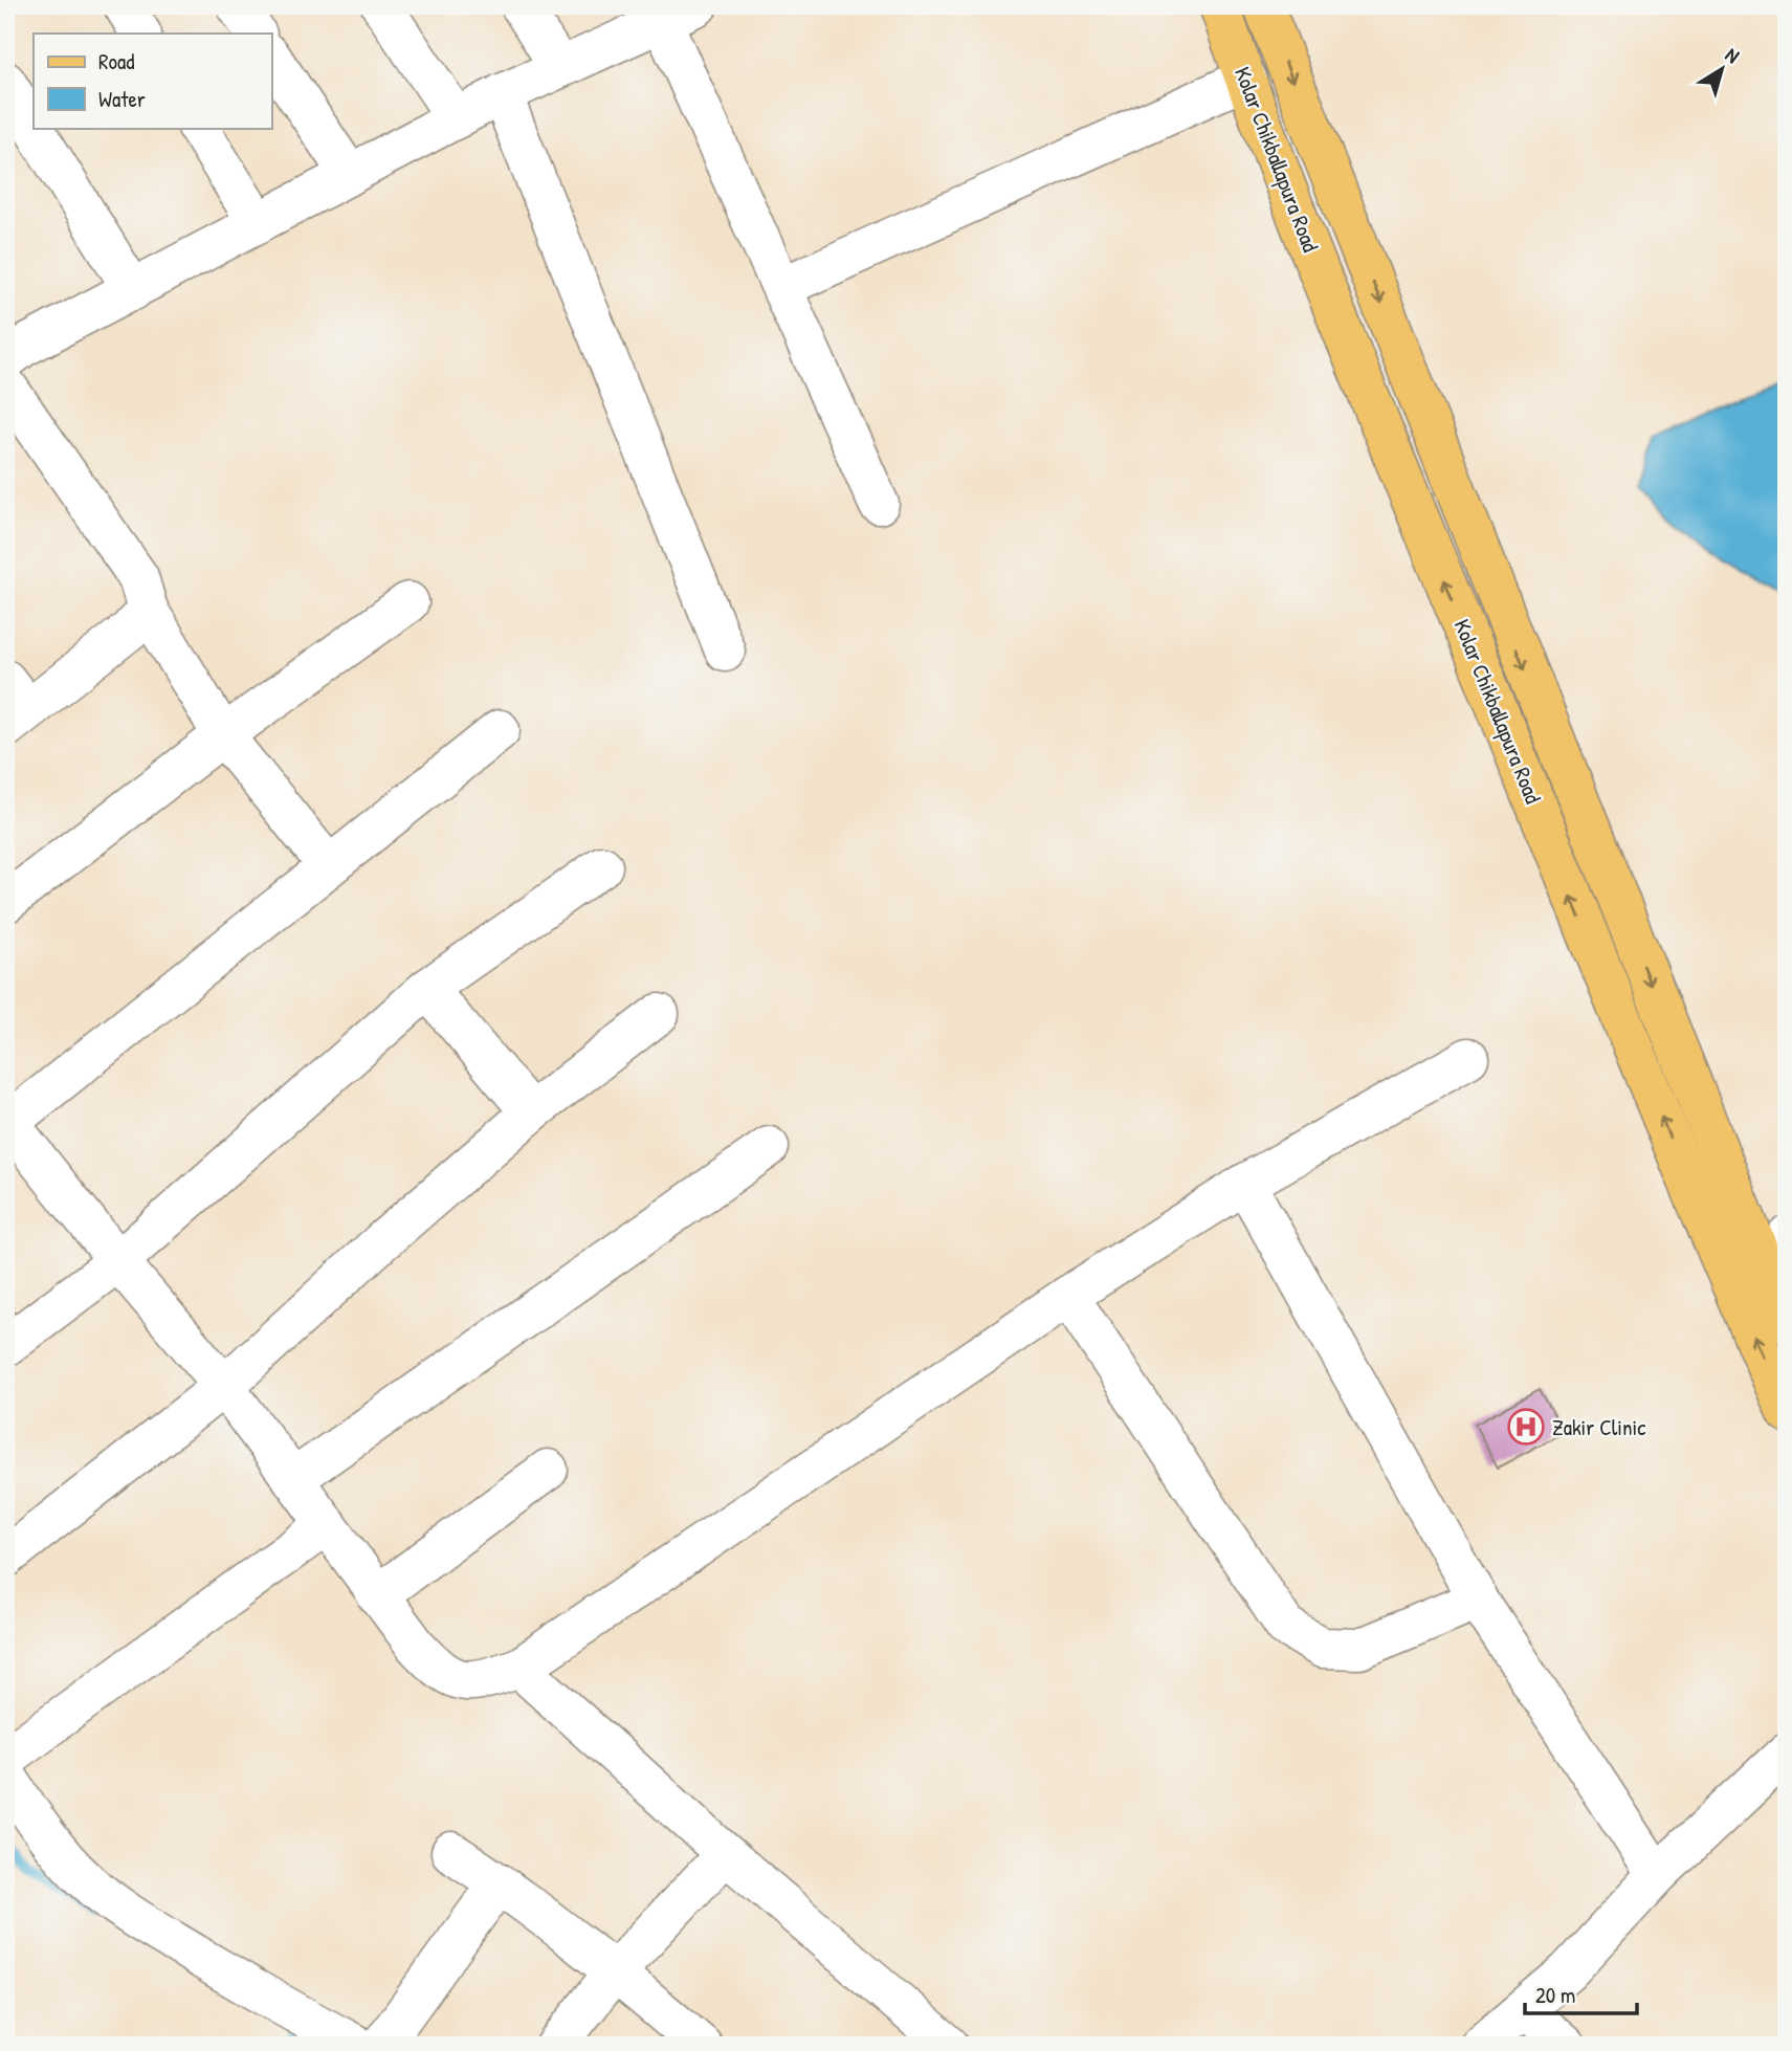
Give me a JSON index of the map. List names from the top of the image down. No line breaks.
{"streets":{"main road":["Kolar Chikballapura Road"]},"places":{"hospital":["Zakir Clinic"]},"legend":["Road","Water"],"scale_bar":"20 m","north":"top right"}
